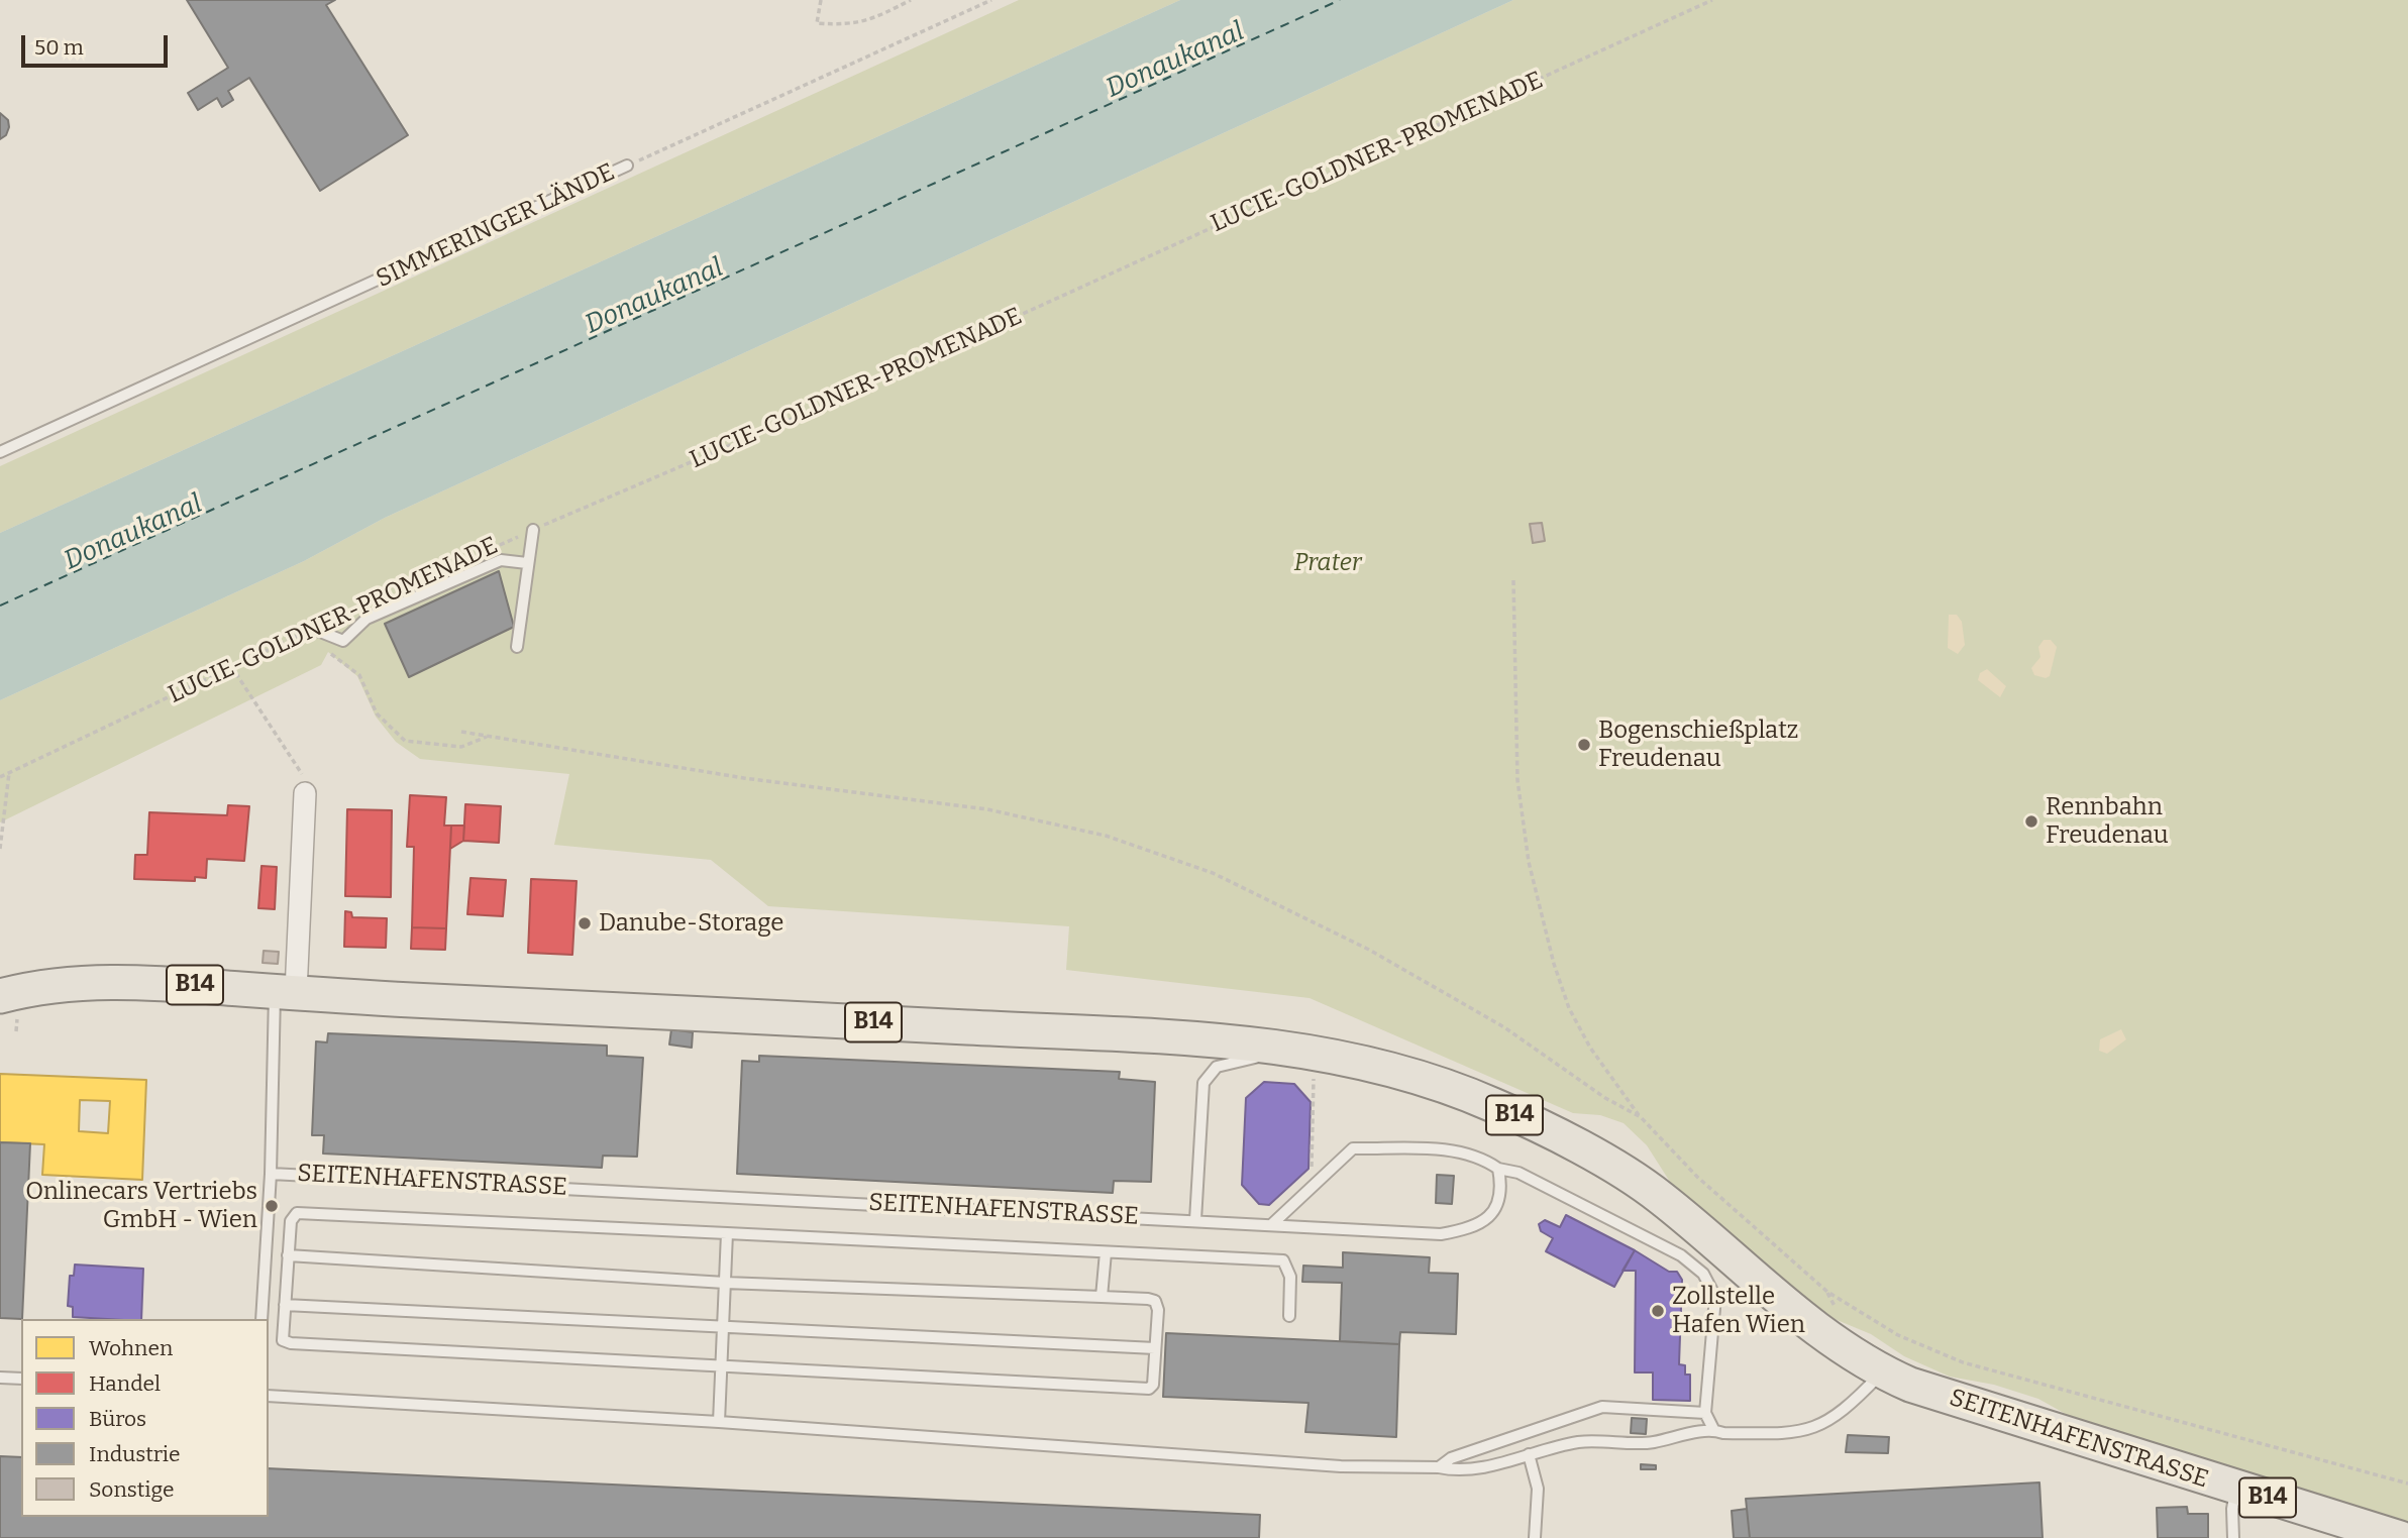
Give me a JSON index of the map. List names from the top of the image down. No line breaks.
{"streets":{"main road":["B14","SEITENHAFENSTRASSE"],"lane":["SIMMERINGER LÄNDE"],"path":["LUCIE-GOLDNER-PROMENADE"]},"water":["Donaukanal"],"parks":["Prater"],"places":["Bogenschießplatz Freudenau","Rennbahn Freudenau","Danube-Storage","Onlinecars Vertriebs GmbH - Wien","Zollstelle Hafen Wien"],"legend":["Wohnen","Handel","Büros","Industrie","Sonstige"],"scale_bar":"50 m"}
